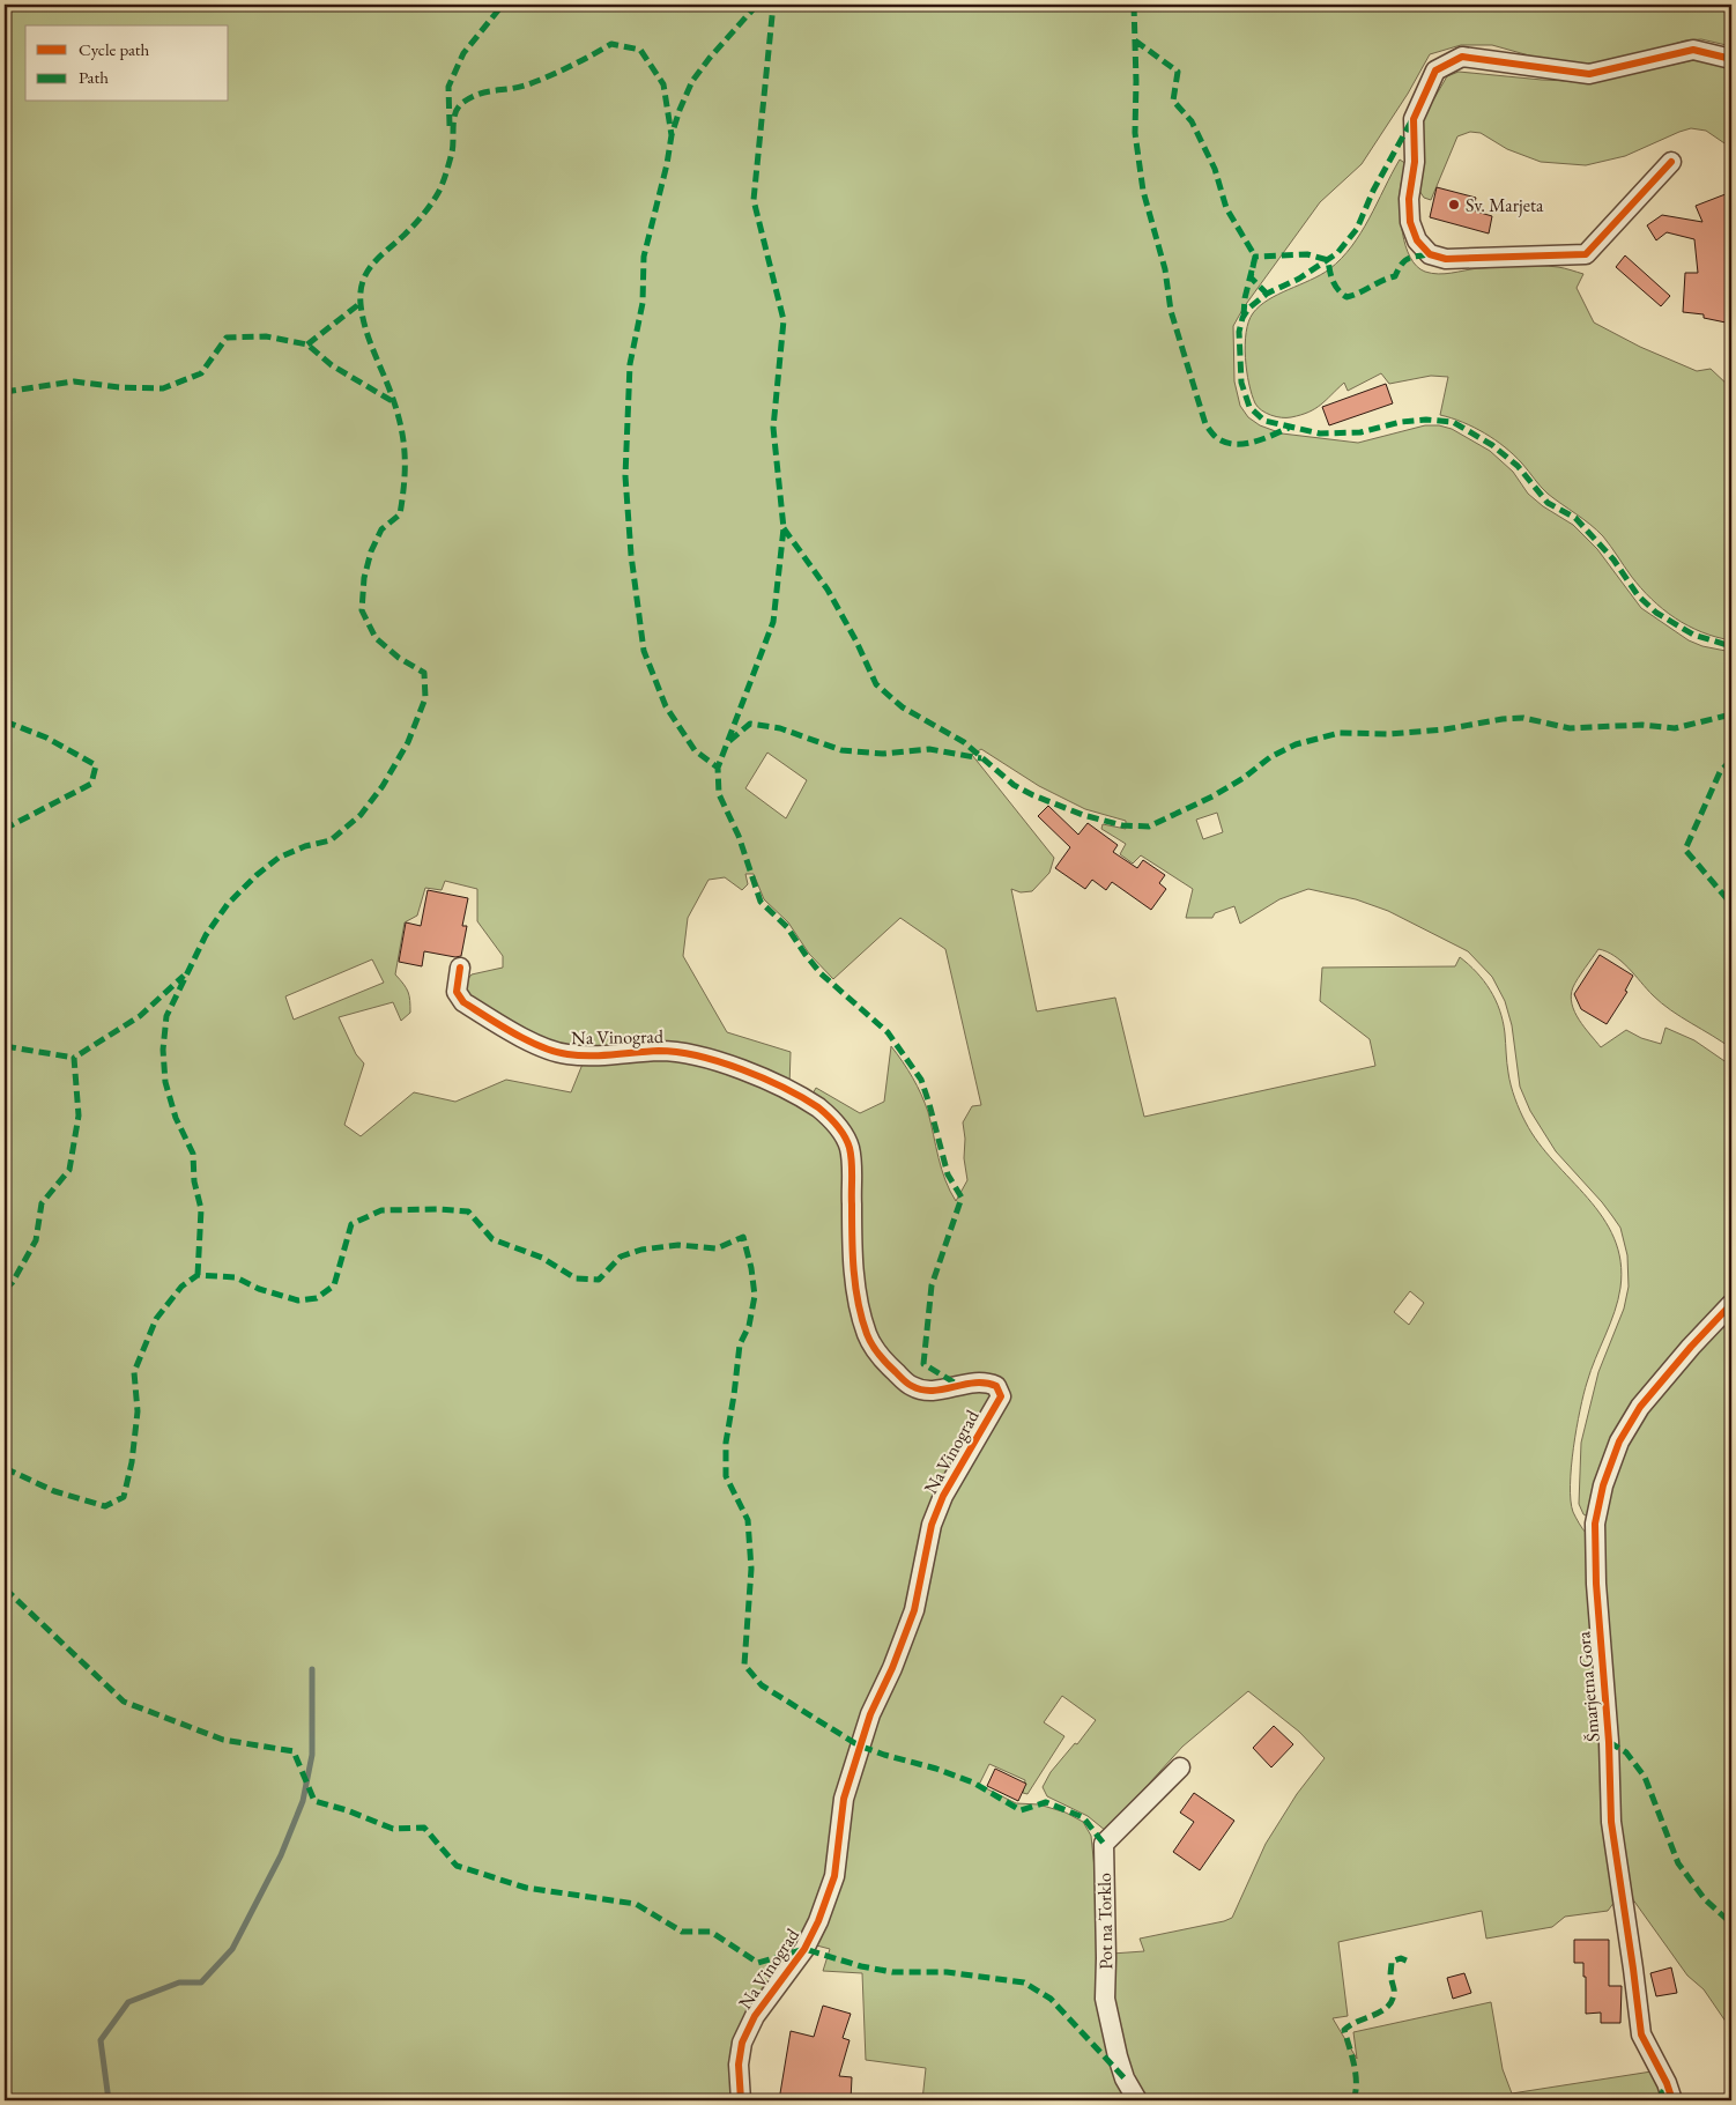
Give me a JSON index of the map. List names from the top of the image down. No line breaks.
{"streets":{"street":["Na Vinograd","Šmarjetna Gora","Pot na Torklo"]},"places":["Sv. Marjeta"],"legend":["Cycle path","Path"]}
